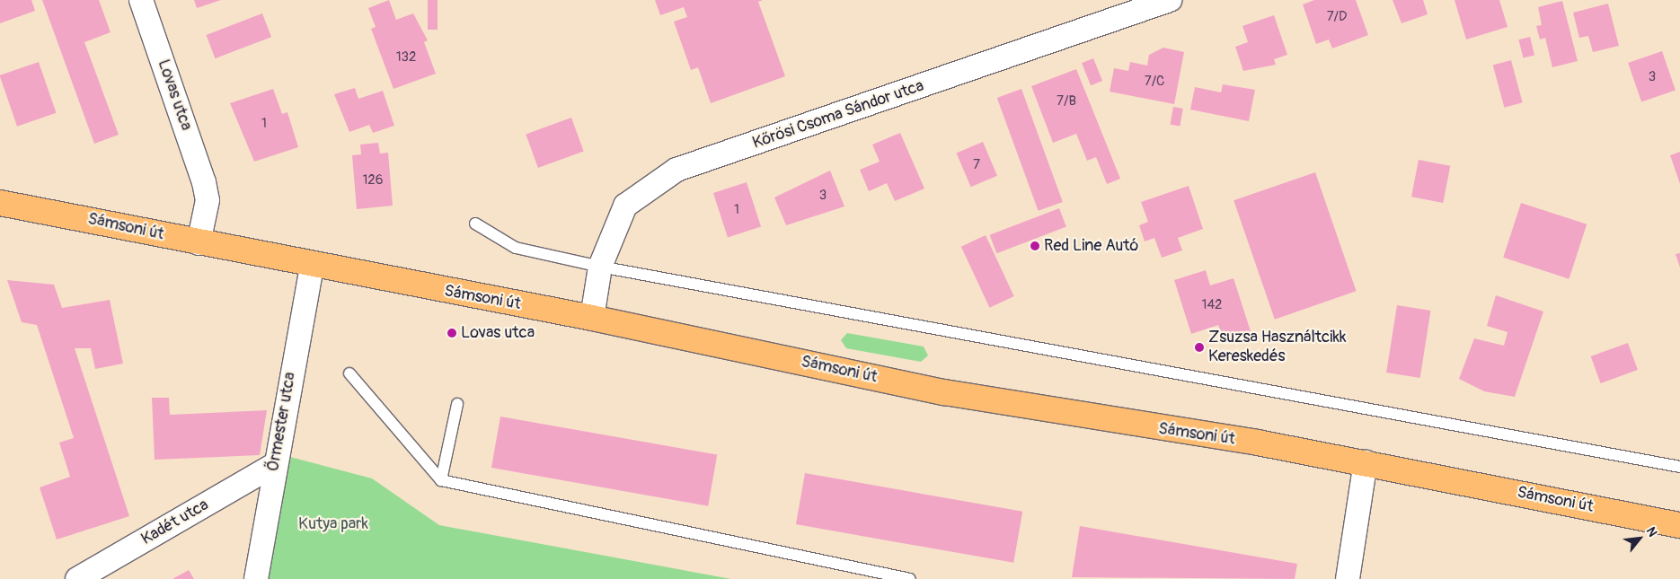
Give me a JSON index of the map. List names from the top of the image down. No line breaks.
{"streets":{"main road":["Sámsoni út"],"street":["Lovas utca","Kőrösi Csoma Sándor utca","Őrmester utca","Kadét utca"]},"crossings":[["Lovas utca","Sámsoni út"],["Kőrösi Csoma Sándor utca","Sámsoni út"],["Sámsoni út","Őrmester utca"],["Őrmester utca","Kadét utca"]],"parks":["Kutya park"],"places":["Red Line Autó","Lovas utca","Zsuzsa Használtcikk Kereskedés"],"house_numbers":["7/D","132","3","7/C","7/B","1","7","126","3","1","142"],"north":"top right"}
